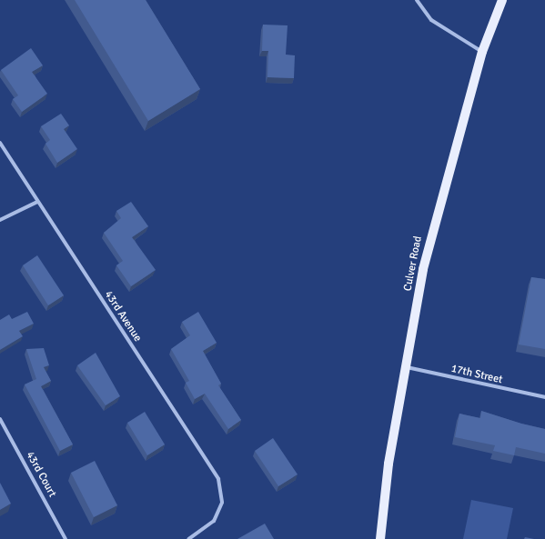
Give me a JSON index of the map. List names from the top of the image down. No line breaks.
{"streets":{"main road":["Culver Road"],"street":["43rd Avenue","17th Street","43rd Court"]},"crossings":[["Culver Road","17th Street"]]}
